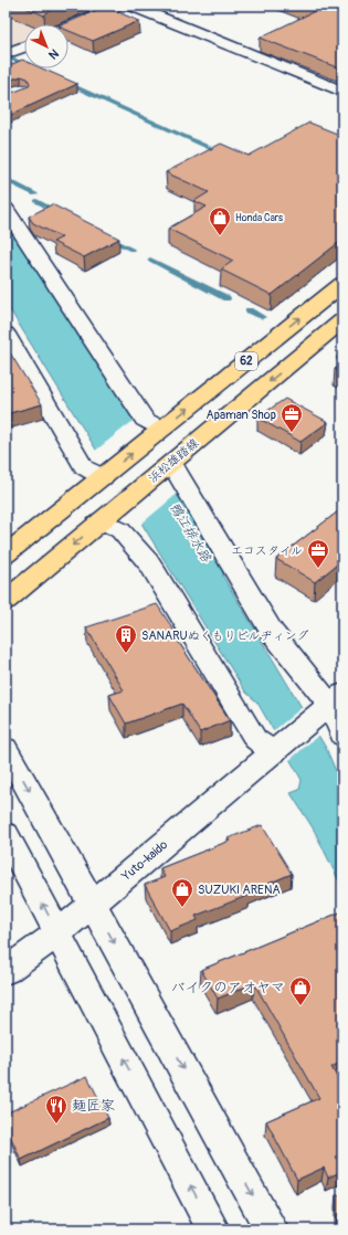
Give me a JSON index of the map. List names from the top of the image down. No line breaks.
{"streets":{"main road":["62","浜松雄踏線"],"street":["Yuto-kaido"]},"water":["鴨江排水路"],"places":{"shop":["Honda Cars","SUZUKI ARENA","バイクのアオヤマ"],"office":["Apaman Shop","エコスタイル"],"building":["SANARUぬくもりビルヂィング"],"restaurant":["麺匠家"]},"north":"bottom right"}
